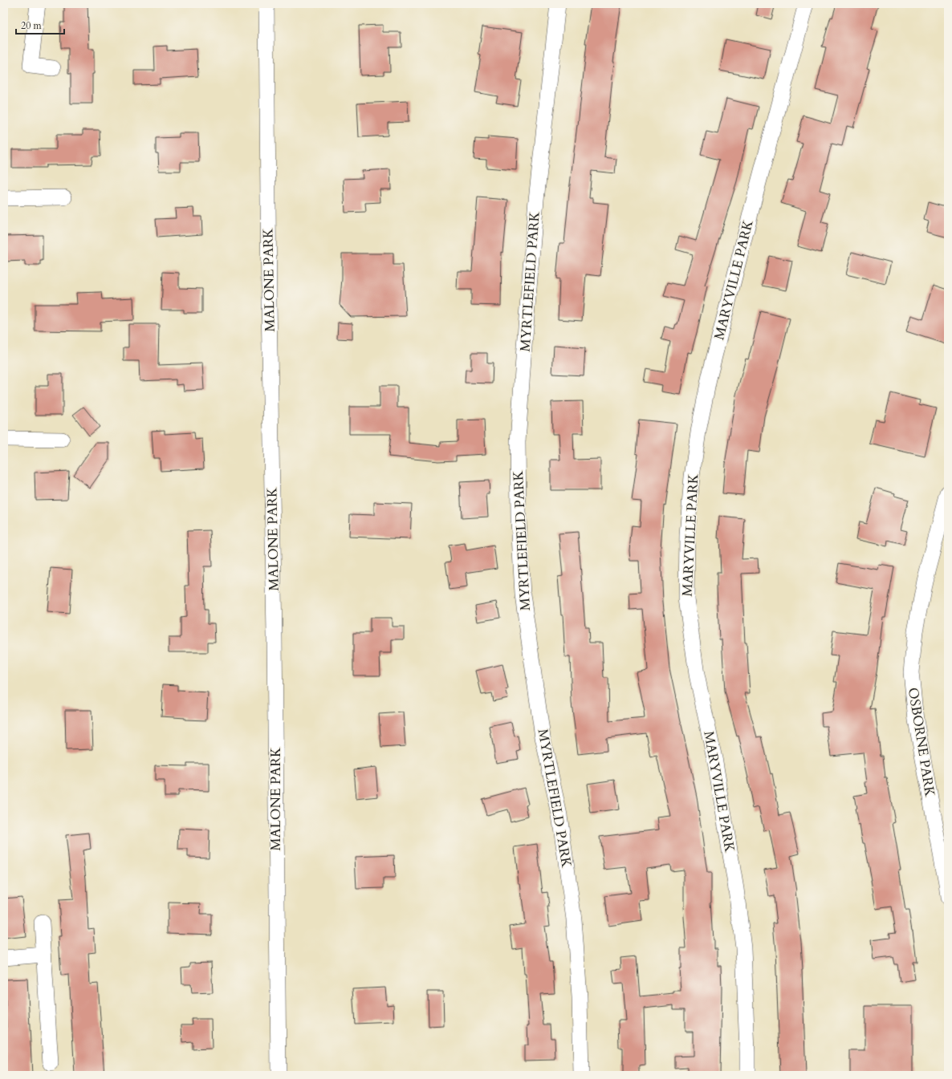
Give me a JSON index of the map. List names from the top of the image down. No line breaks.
{"streets":{"street":["MALONE PARK","MARYVILLE PARK","MYRTLEFIELD PARK","OSBORNE PARK"]},"scale_bar":"20 m"}
